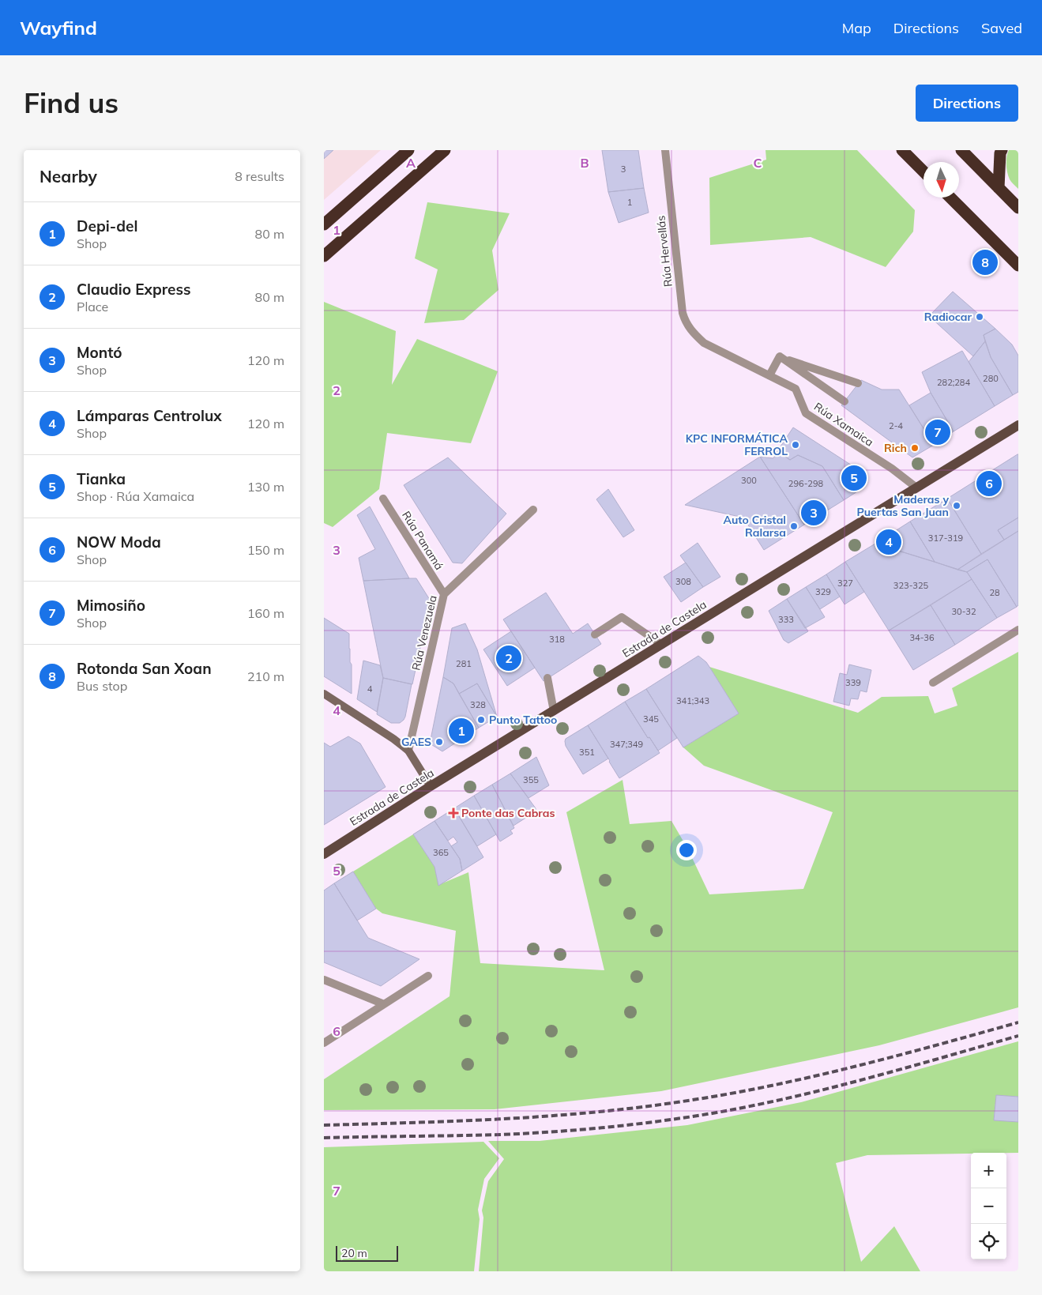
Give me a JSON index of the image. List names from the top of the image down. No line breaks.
{"streets":{"main road":["Estrada de Castela"],"street":["Rúa Hervellás","Rúa Xamaica","Rúa Panamá","Rúa Venezuela"]},"crossings":[["Rúa Hervellás","Rúa Xamaica"],["Rúa Xamaica","Estrada de Castela"],["Rúa Panamá","Rúa Venezuela"]],"places":{"other":["Radiocar","KPC INFORMÁTICA FERROL","Rich","Maderas y Puertas San Juan","Auto Cristal Ralarsa","Punto Tattoo","GAES"],"health":["Ponte das Cabras"]},"house_numbers":["3","1","280","282;284","2-4","300","296-298","317-319","308","327","323-325","329","28","30-32","333","34-36","318","281","339","4","341;343","328","345","347;349","351","355","365"],"scale_bar":"20 m","north":"bottom","page":{"header":"Wayfind","nav":["Map","Directions","Saved"],"buttons":"Directions","title":"Find us","heading":["Nearby","8 results"],"list":[{"mark":"1","name":"Depi-del","note":"Shop","value":"80 m"},{"mark":"2","name":"Claudio Express","note":"Place","value":"80 m"},{"mark":"3","name":"Montó","note":"Shop","value":"120 m"},{"mark":"4","name":"Lámparas Centrolux","note":"Shop","value":"120 m"},{"mark":"5","name":"Tianka","note":"Shop · Rúa Xamaica","value":"130 m"},{"mark":"6","name":"NOW Moda","note":"Shop","value":"150 m"},{"mark":"7","name":"Mimosiño","note":"Shop","value":"160 m"},{"mark":"8","name":"Rotonda San Xoan","note":"Bus stop","value":"210 m"}],"pins":["8","7","5","6","3","4","2","1"],"map_buttons":["+","−"],"scale":"20 m"},"grid":{"columns":["A","B","C"],"rows":["1","2","3","4","5","6","7"]}}
